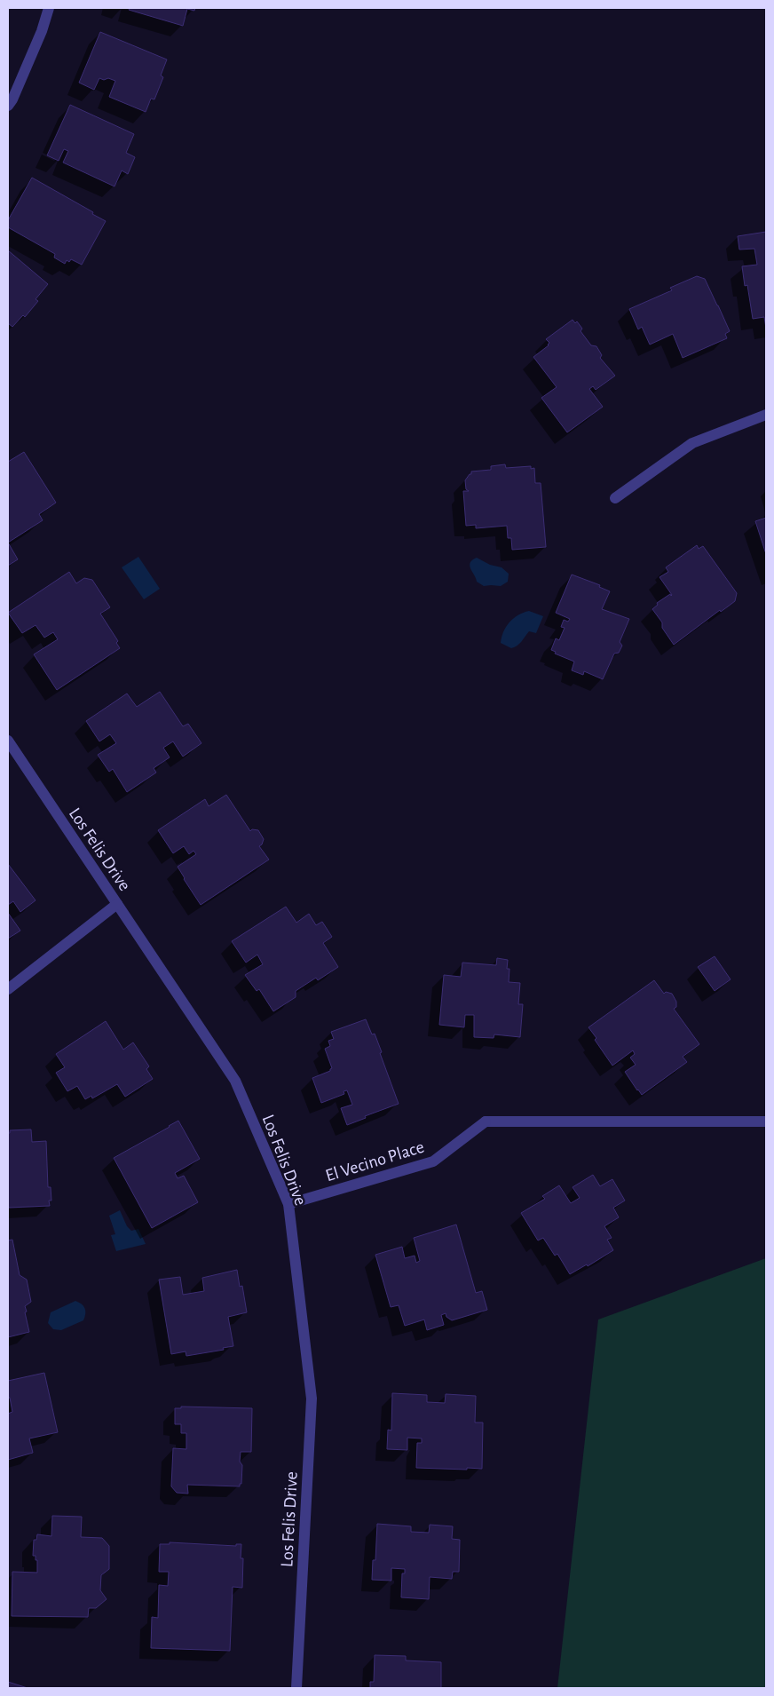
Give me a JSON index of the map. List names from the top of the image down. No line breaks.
{"streets":{"street":["Los Felis Drive","El Vecino Place"]},"crossings":[["Los Felis Drive","El Vecino Place"]]}
